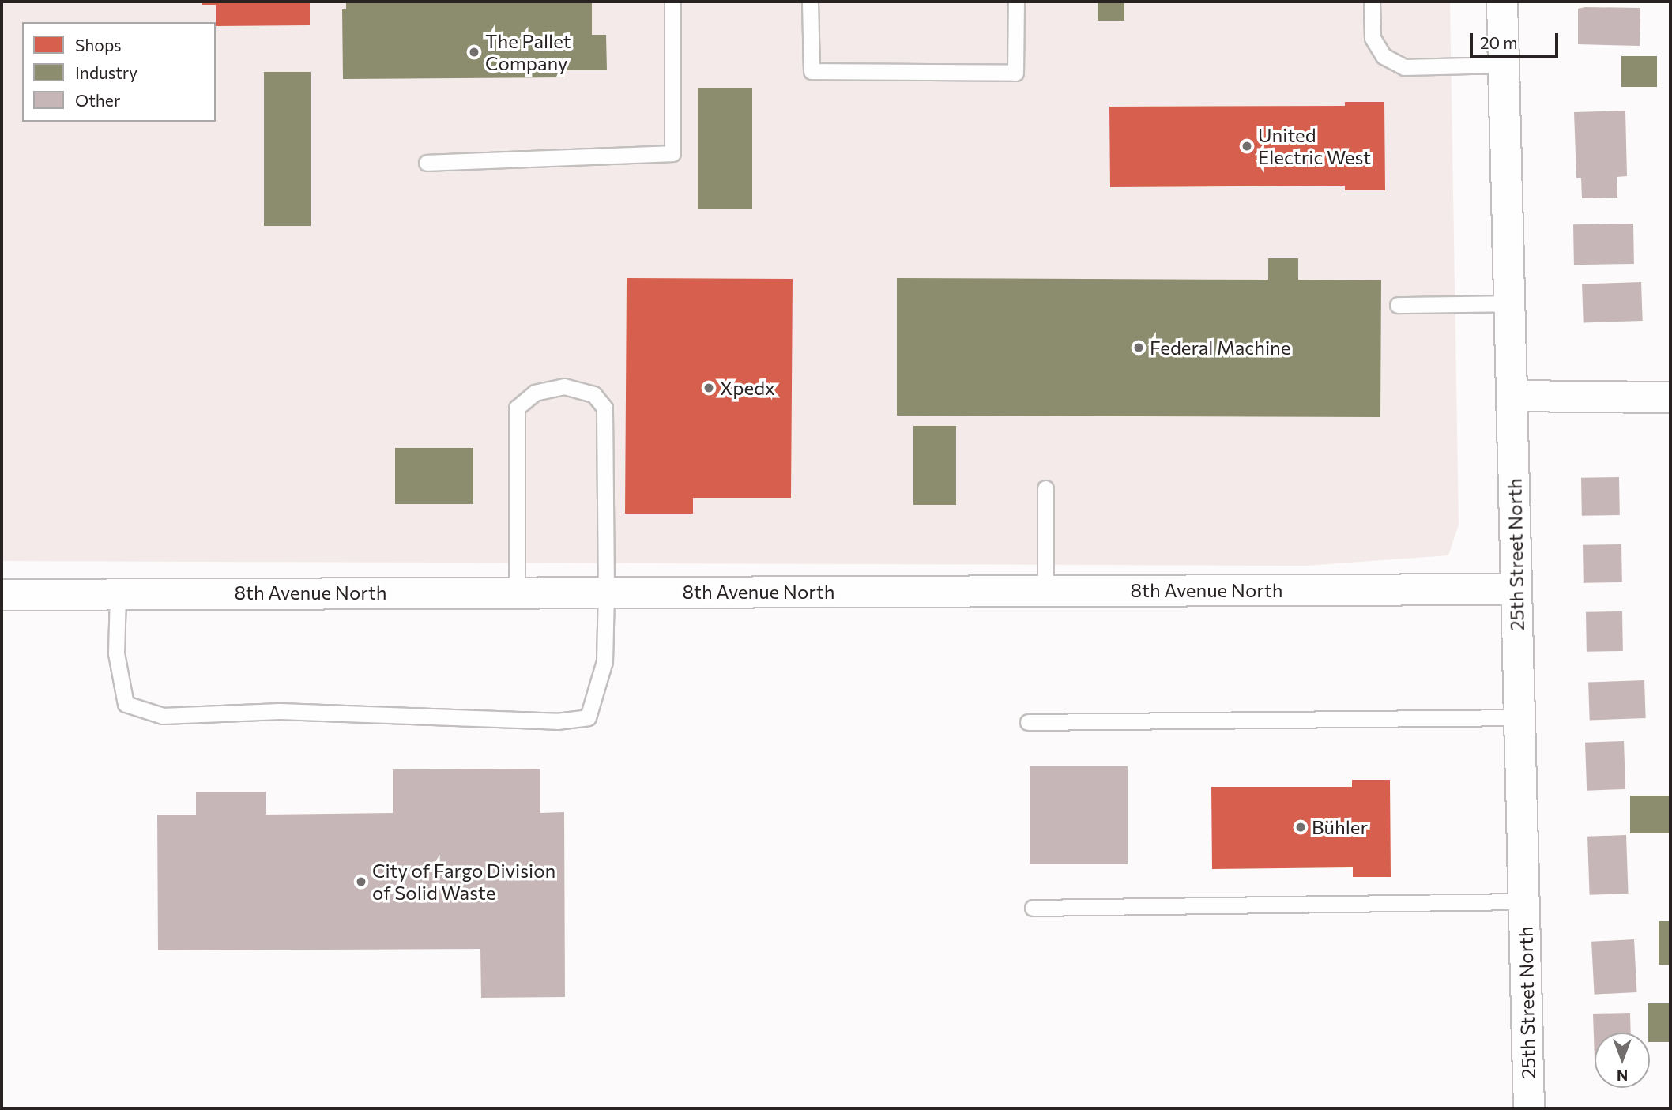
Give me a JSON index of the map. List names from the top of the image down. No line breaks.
{"streets":{"street":["25th Street North","8th Avenue North"]},"crossings":[["25th Street North","8th Avenue North"]],"places":["The Pallet Company","United Electric West","Federal Machine","Xpedx","Bühler","City of Fargo Division of Solid Waste"],"legend":["Shops","Industry","Other"],"scale_bar":"20 m","north":"bottom"}
